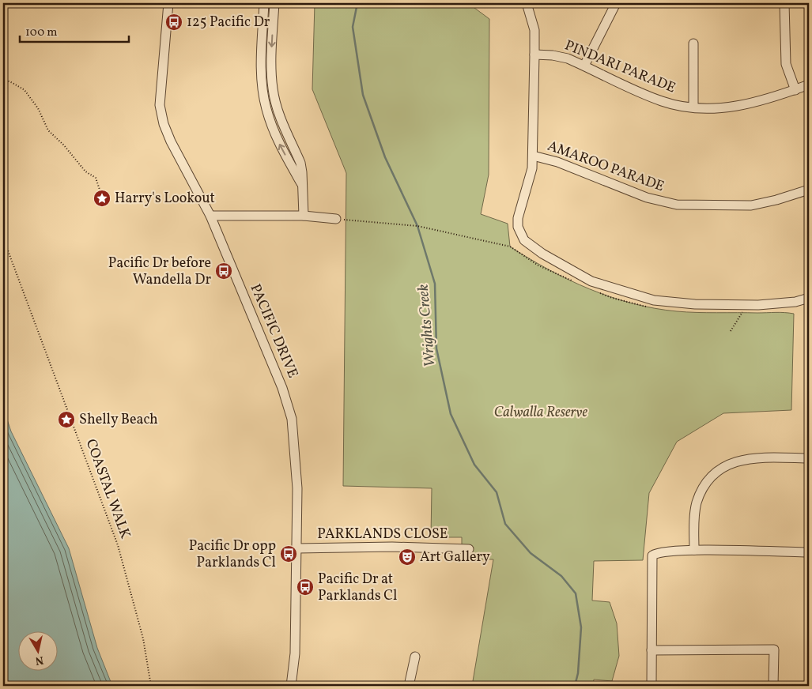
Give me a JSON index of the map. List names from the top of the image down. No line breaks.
{"streets":{"street":["PINDARI PARADE","AMAROO PARADE","PACIFIC DRIVE","PARKLANDS CLOSE"],"path":["COASTAL WALK"]},"crossings":[["PACIFIC DRIVE","PARKLANDS CLOSE"]],"water":["Wrights Creek"],"parks":["Calwalla Reserve"],"places":{"bus stop":["125 Pacific Dr","Pacific Dr before Wandella Dr","Pacific Dr opp Parklands Cl","Pacific Dr at Parklands Cl"],"place":["Harry's Lookout","Shelly Beach"],"theatre":["Art Gallery"]},"scale_bar":"100 m","north":"bottom"}
